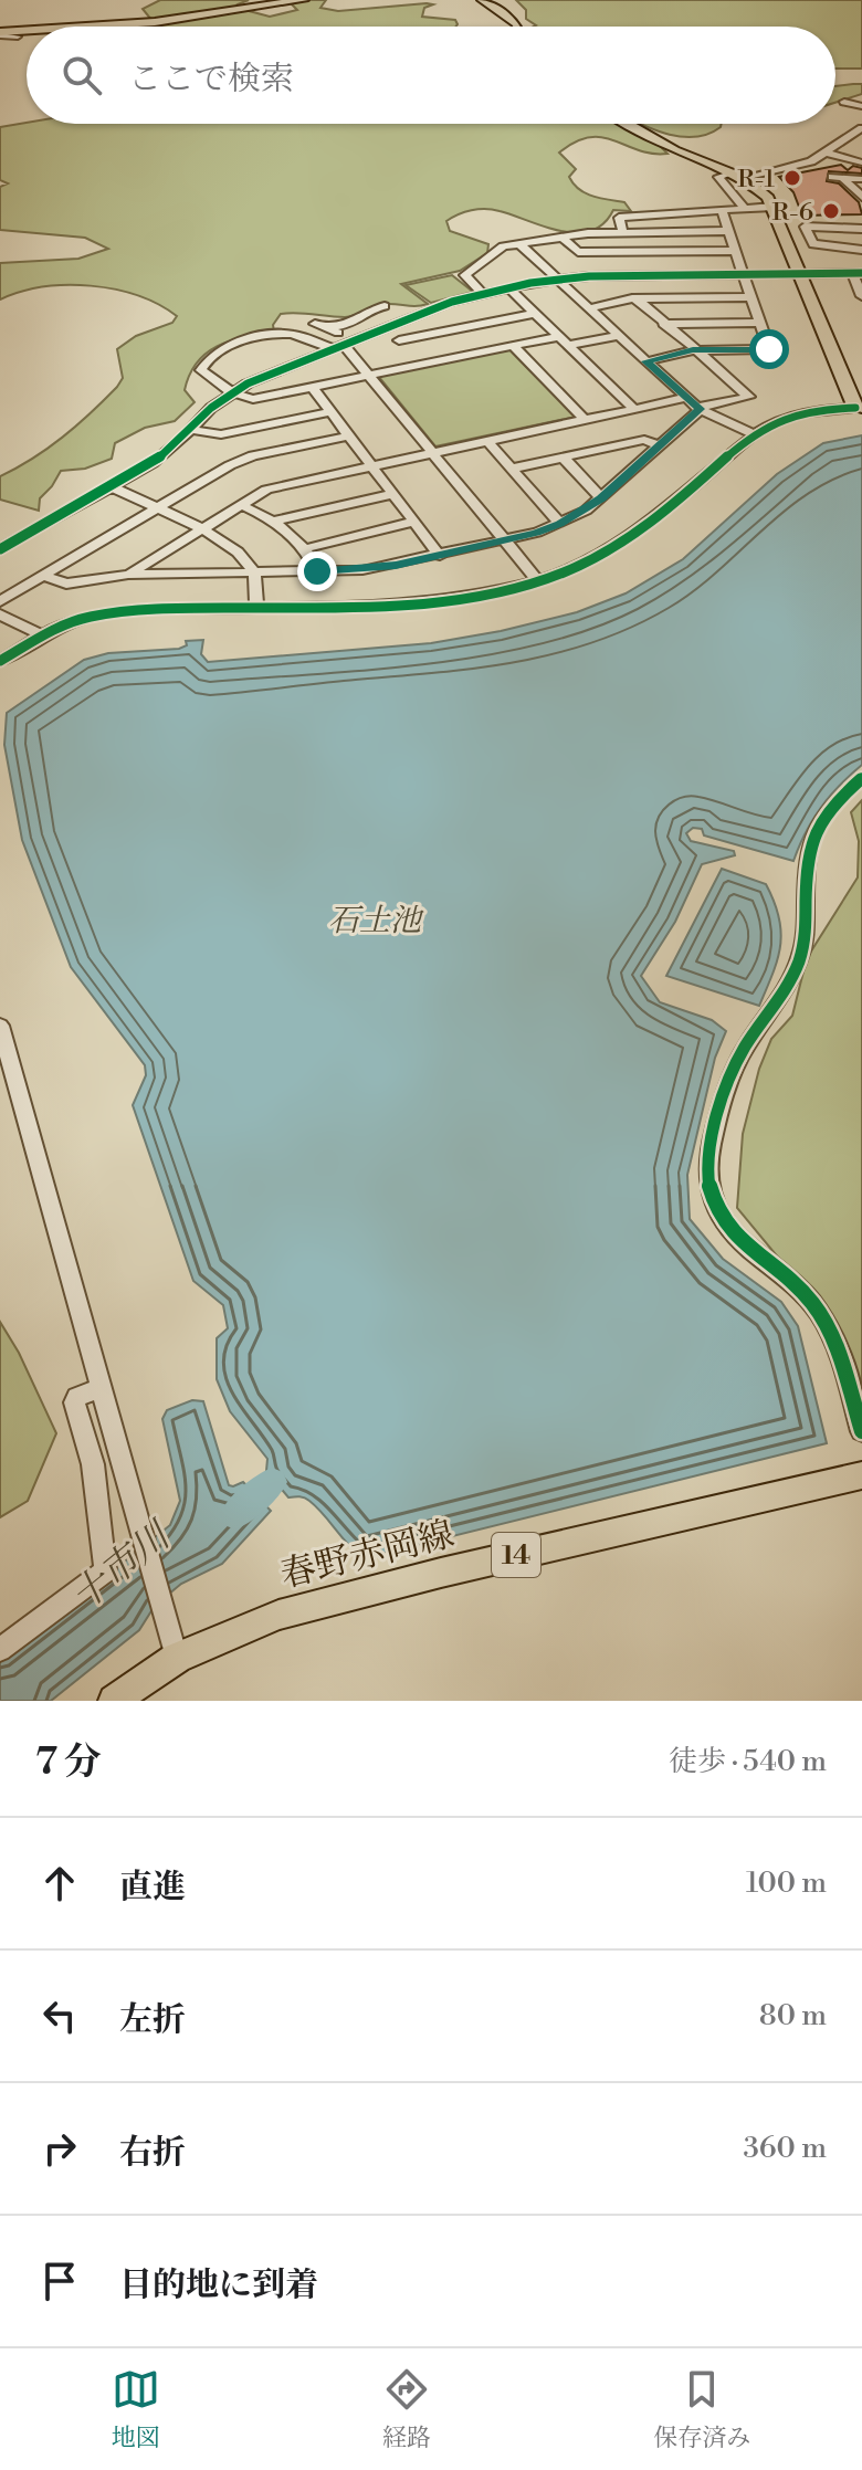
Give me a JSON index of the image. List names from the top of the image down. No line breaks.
{"streets":{"main road":["春野赤岡線","14"]},"water":["石土池","十市川"],"places":["R-1","R-6"],"page":{"search":"ここで検索","heading":["7 分","徒歩 · 540 m"],"list":[["直進","100 m"],["左折","80 m"],["右折","360 m"],"目的地に到着"],"nav":["地図","経路","保存済み"]}}
